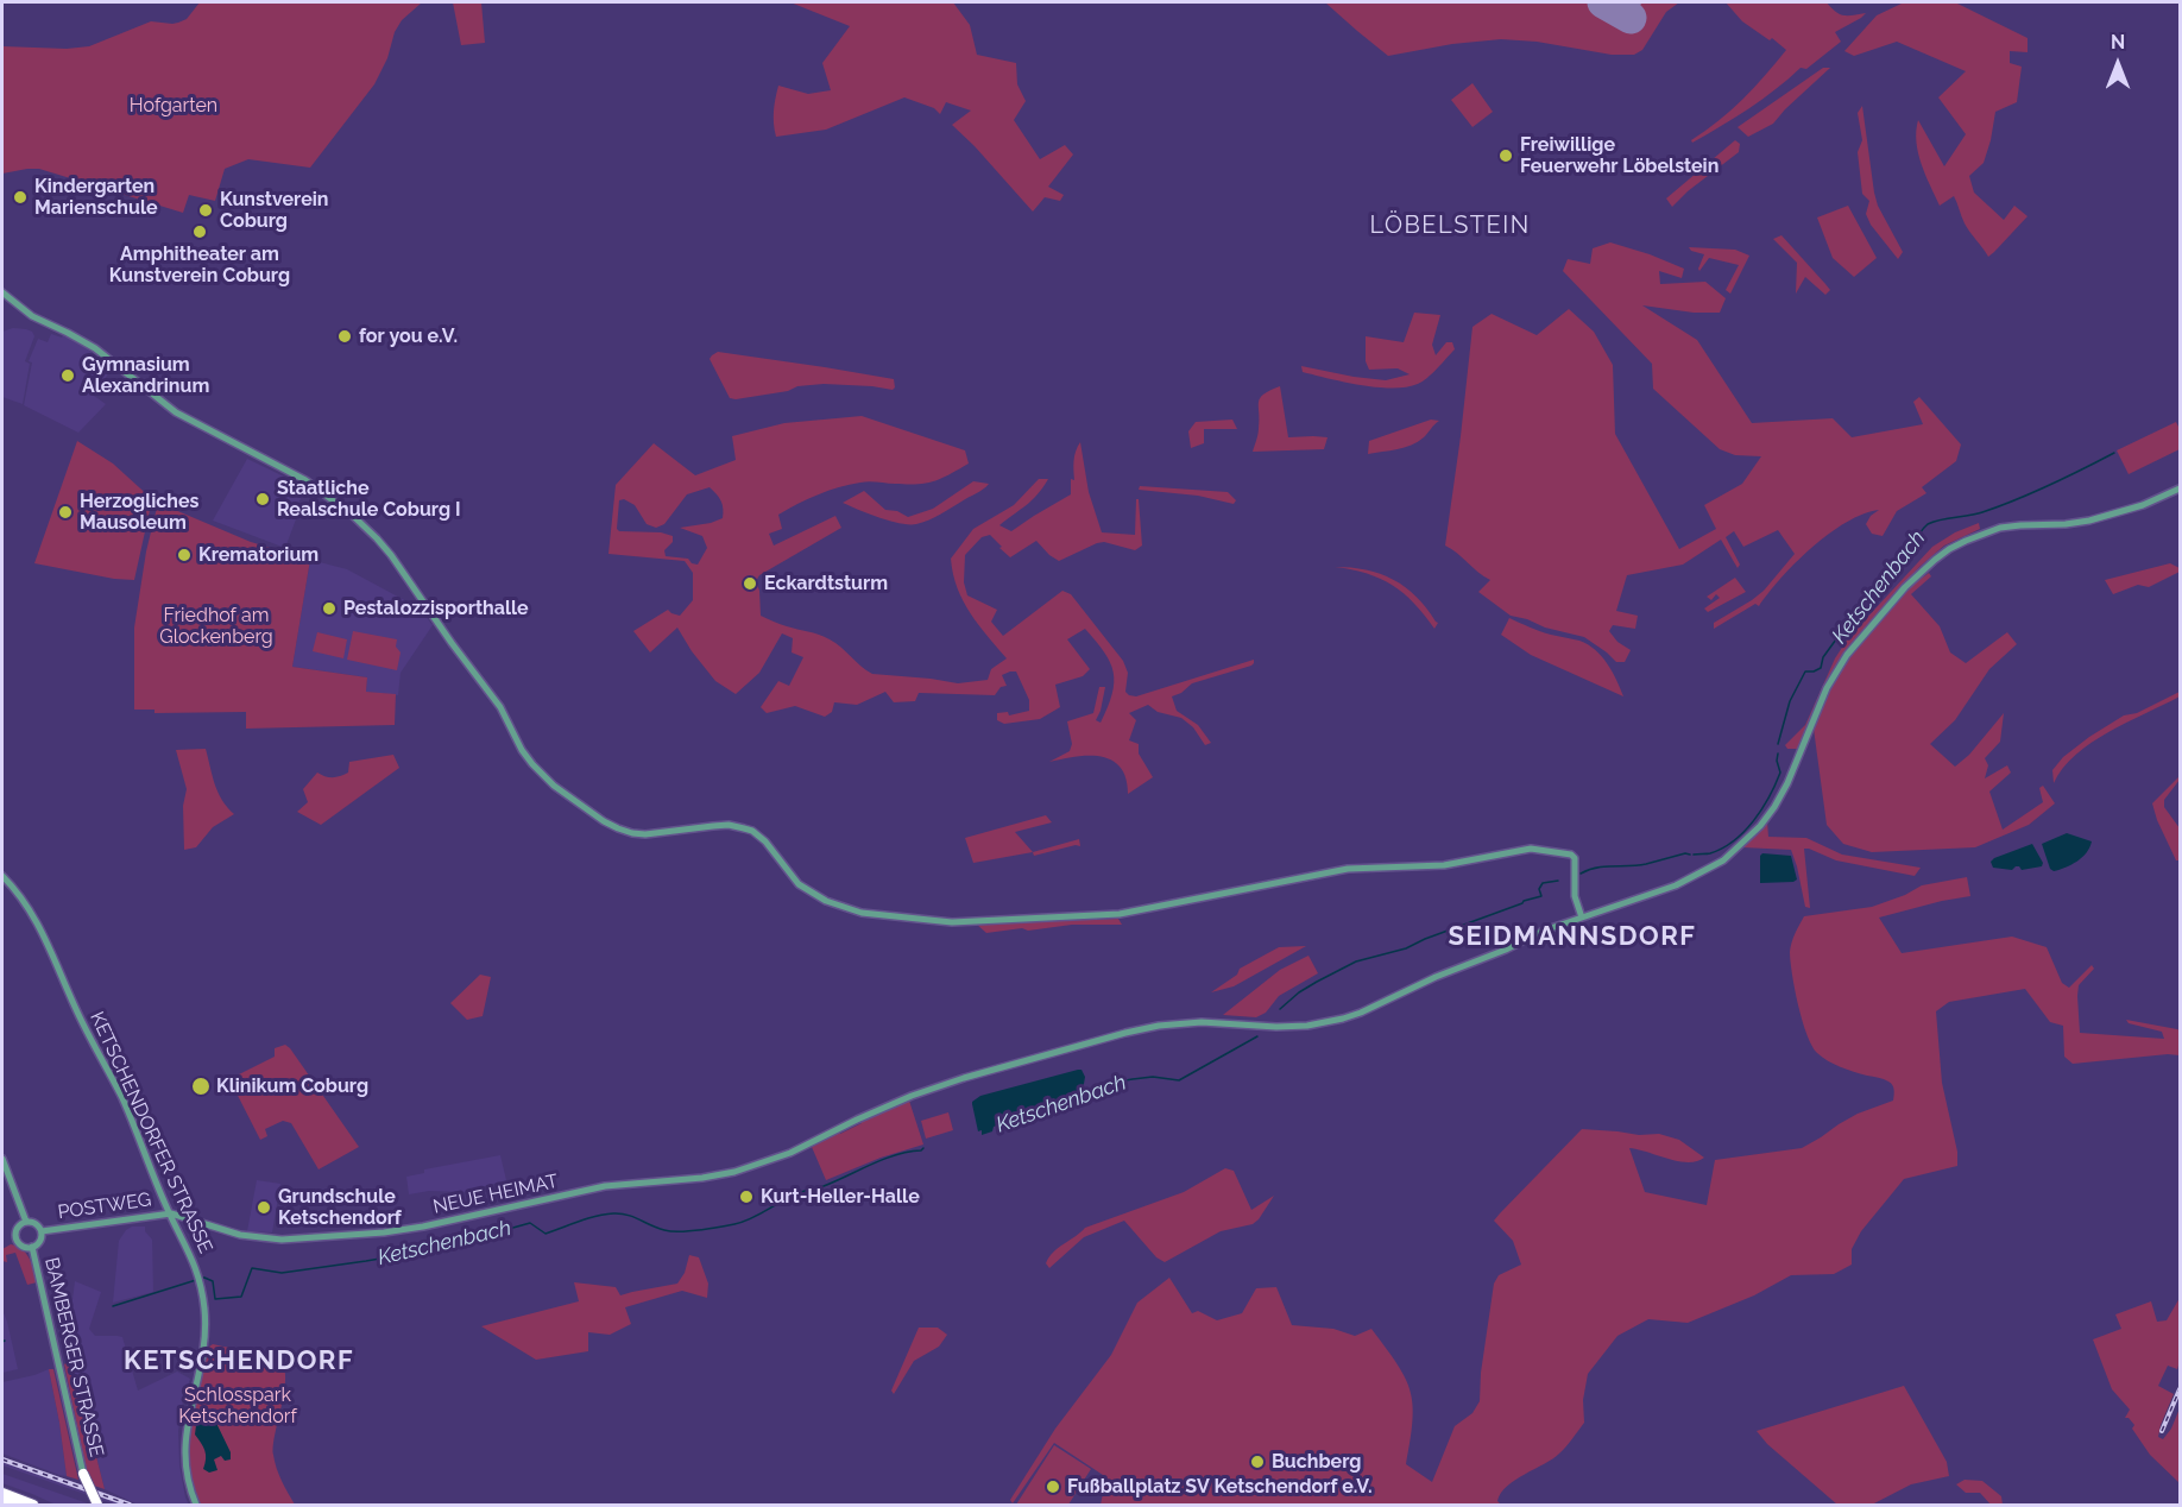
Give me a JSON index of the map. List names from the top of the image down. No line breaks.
{"streets":{"street":["KETSCHENDORFER STRASSE","NEUE HEIMAT","POSTWEG","BAMBERGER STRASSE"]},"crossings":[["KETSCHENDORFER STRASSE","NEUE HEIMAT"],["KETSCHENDORFER STRASSE","POSTWEG"],["NEUE HEIMAT","POSTWEG"],["POSTWEG","BAMBERGER STRASSE"]],"districts":["LÖBELSTEIN","SEIDMANNSDORF","KETSCHENDORF"],"water":["Ketschenbach"],"parks":["Hofgarten","Friedhof am Glockenberg","Schlosspark Ketschendorf"],"places":["Freiwillige Feuerwehr Löbelstein","Kindergarten Marienschule","Kunstverein Coburg","Amphitheater am Kunstverein Coburg","for you e.V.","Gymnasium Alexandrinum","Staatliche Realschule Coburg I","Herzogliches Mausoleum","Krematorium","Eckardtsturm","Pestalozzisporthalle","Klinikum Coburg","Kurt-Heller-Halle","Grundschule Ketschendorf","Buchberg","Fußballplatz SV Ketschendorf e.V."],"north":"top"}
